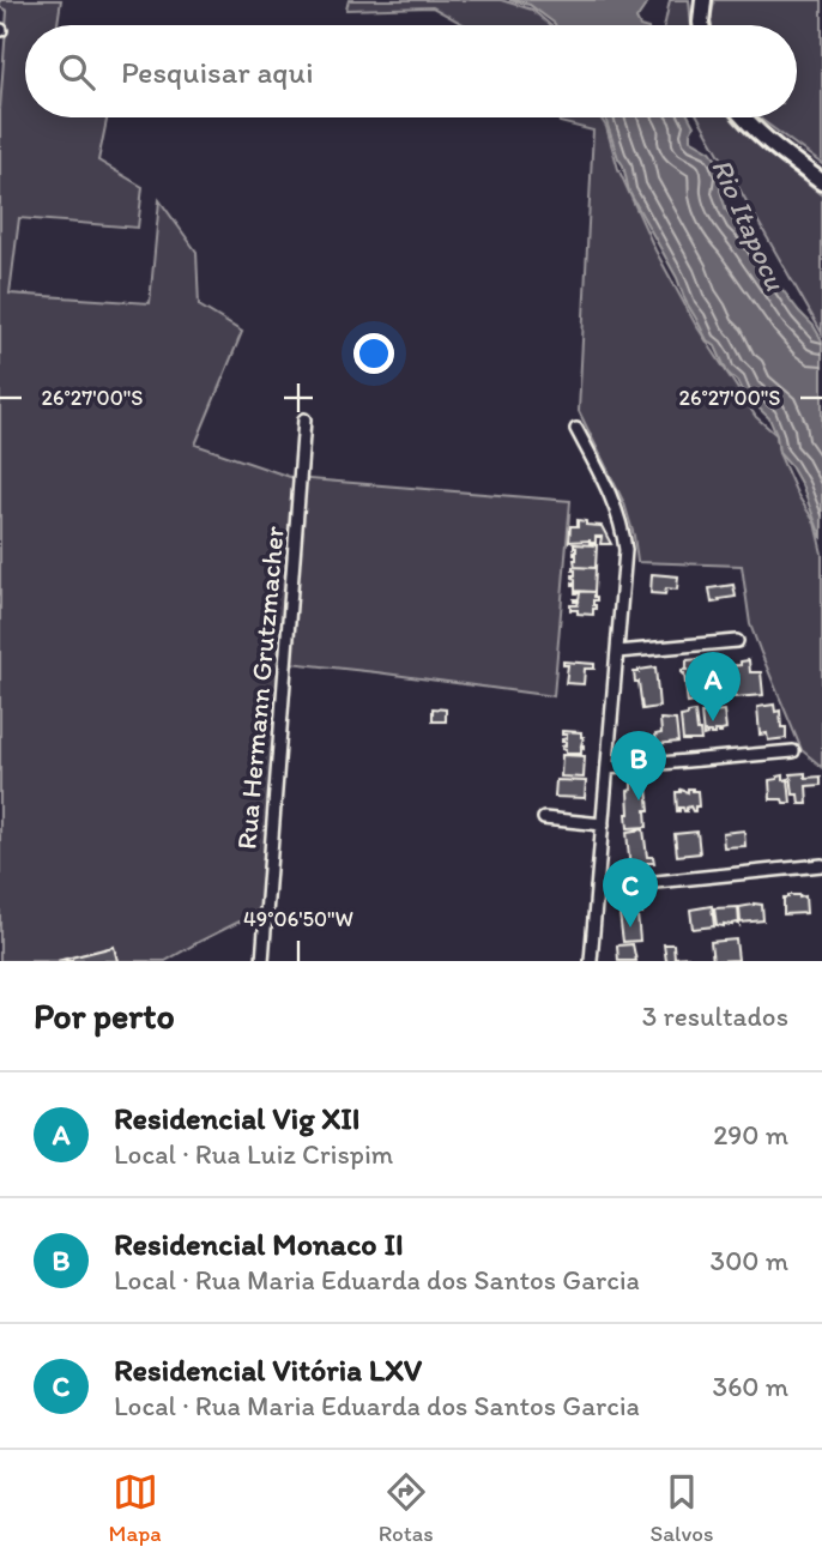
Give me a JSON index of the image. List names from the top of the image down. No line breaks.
{"streets":{"street":["Rua Hermann Grutzmacher"]},"water":["Rio Itapocu"],"page":{"search":"Pesquisar aqui","pins":["A","B","C"],"heading":["Por perto","3 resultados"],"list":[{"mark":"A","name":"Residencial Vig XII","note":"Local · Rua Luiz Crispim","value":"290 m"},{"mark":"B","name":"Residencial Monaco II","note":"Local · Rua Maria Eduarda dos Santos Garcia","value":"300 m"},{"mark":"C","name":"Residencial Vitória LXV","note":"Local · Rua Maria Eduarda dos Santos Garcia","value":"360 m"}],"nav":["Mapa","Rotas","Salvos"]},"coordinates":["26°27'00\"S","49°06'50\"W"]}
